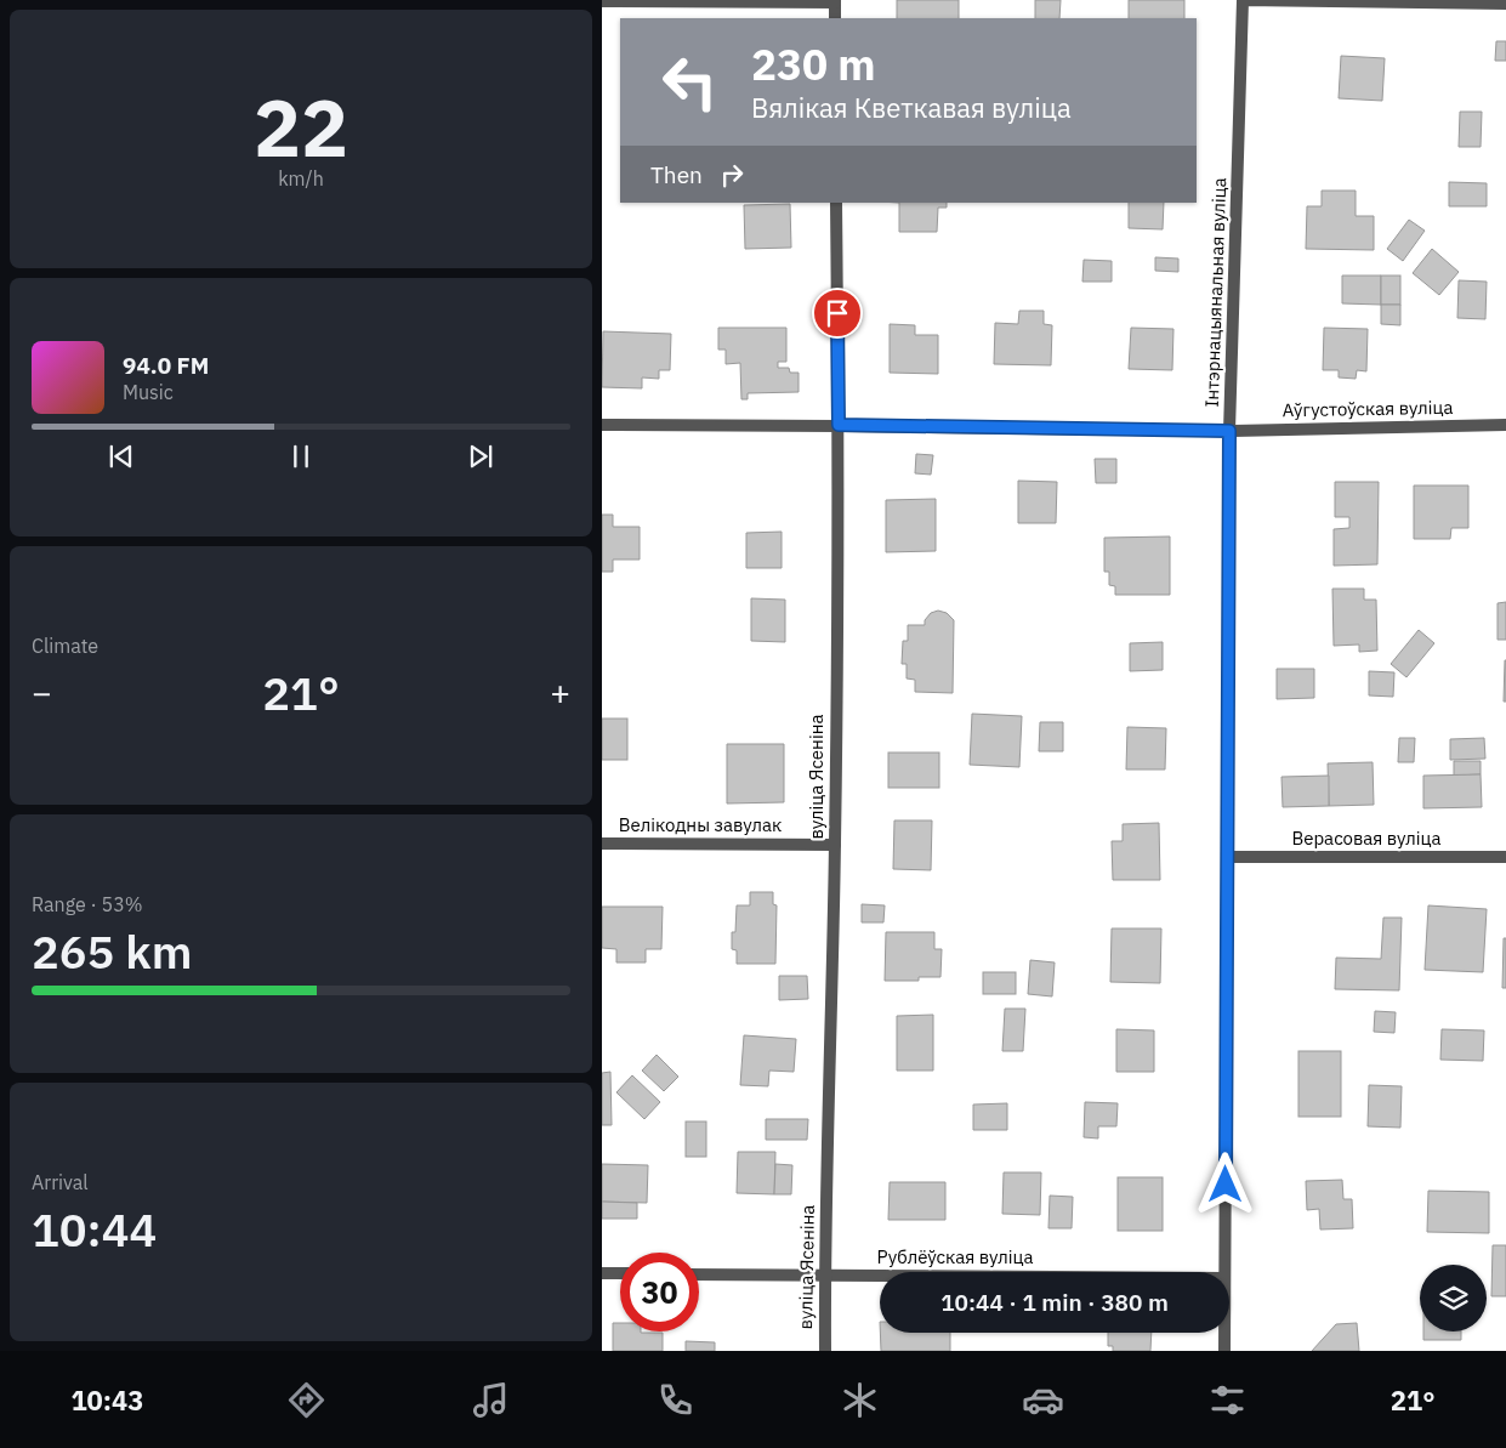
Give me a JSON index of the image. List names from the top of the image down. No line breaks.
{"streets":{"street":["Інтэрнацыянальная вуліца","Аўгустоўская вуліца","вуліца Ясеніна","Велікодны завулак","Верасовая вуліца","Рублёўская вуліца"]},"crossings":[["Інтэрнацыянальная вуліца","Аўгустоўская вуліца"],["Інтэрнацыянальная вуліца","Верасовая вуліца"],["Аўгустоўская вуліца","вуліца Ясеніна"],["вуліца Ясеніна","Велікодны завулак"],["вуліца Ясеніна","Рублёўская вуліца"]],"page":{"tile":[["22","km/h"],"Climate",["Range · 53%","265 km"],["Arrival","10:44"]],"turn":["230 m","Вялікая Кветкавая вуліца"],"then":"Then","song":["94.0 FM","Music"],"heat":["−","21°","+"],"limit":"30","trip":"10:44 · 1 min · 380 m","tabs":["10:43","21°"]}}
